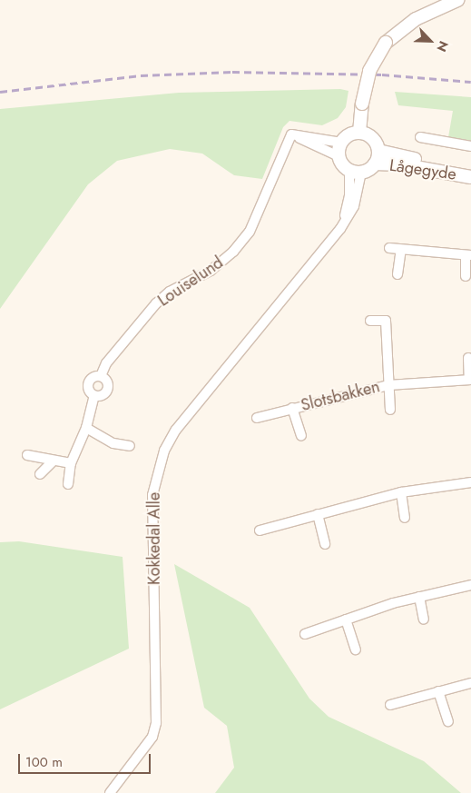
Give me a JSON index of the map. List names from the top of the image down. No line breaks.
{"streets":{"street":["Lågegyde","Louiselund","Slotsbakken","Kokkedal Alle"]},"crossings":[["Lågegyde","Kokkedal Alle"]],"scale_bar":"100 m","north":"bottom right"}
